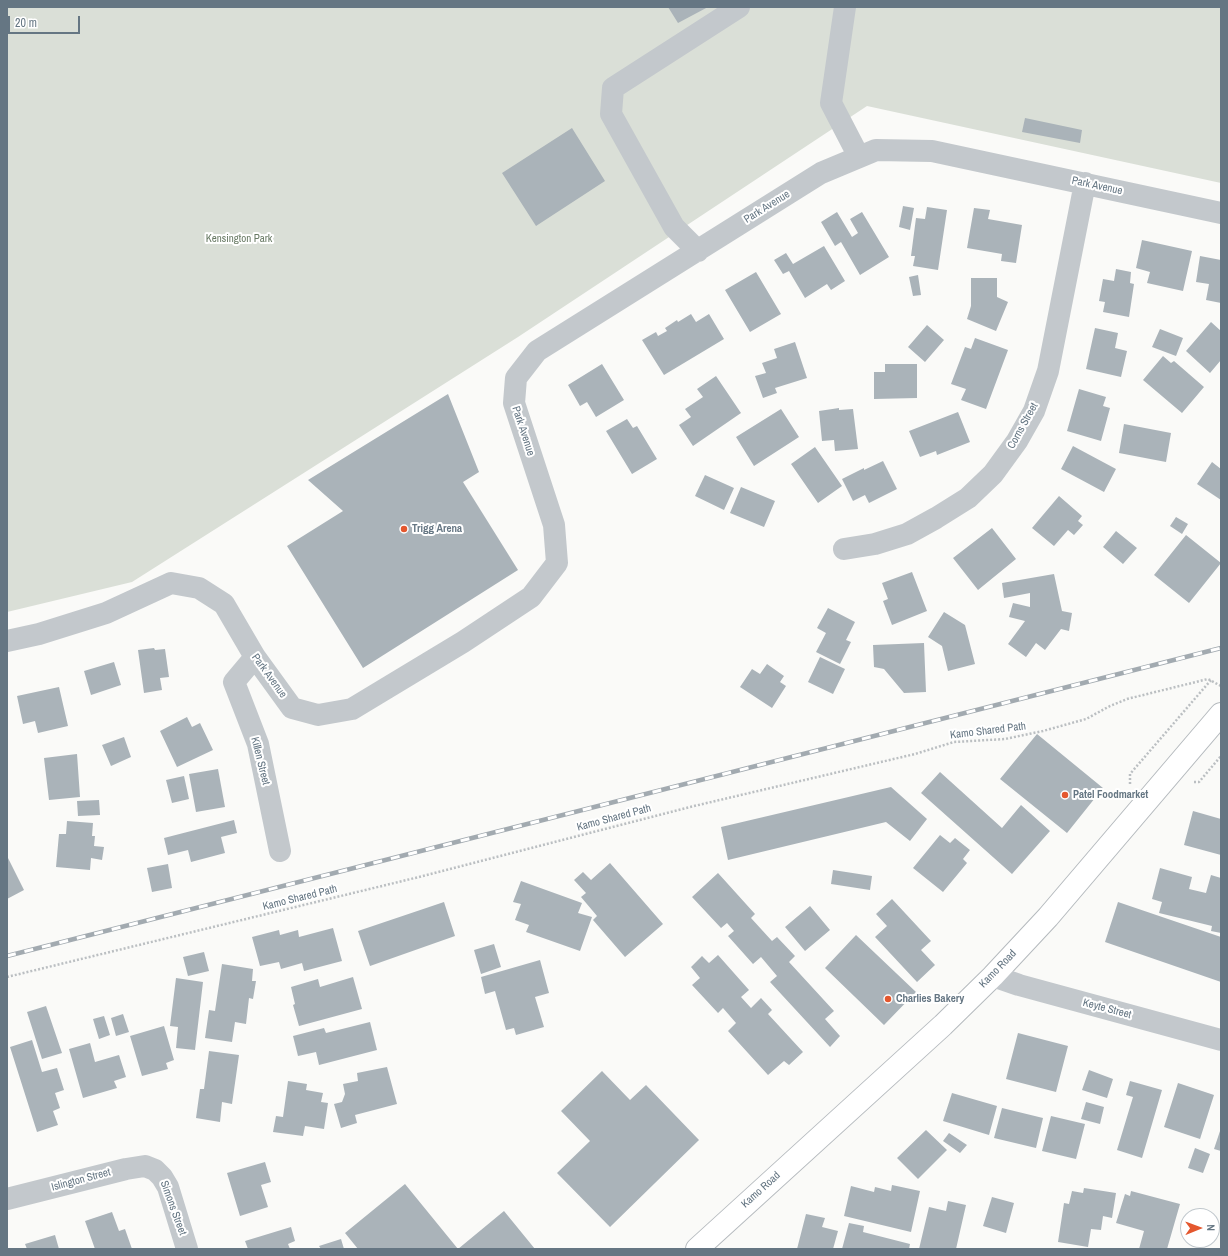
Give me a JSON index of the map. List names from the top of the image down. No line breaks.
{"streets":{"main road":["Kamo Road"],"street":["Park Avenue","Corns Street","Killen Street","Keyte Street","Islington Street","Simons Street"],"path":["Kamo Shared Path"]},"crossings":[["Park Avenue","Corns Street"],["Park Avenue","Killen Street"],["Kamo Road","Keyte Street"],["Islington Street","Simons Street"]],"parks":["Kensington Park"],"places":["Trigg Arena","Patel Foodmarket","Charlies Bakery"],"scale_bar":"20 m","north":"right"}
